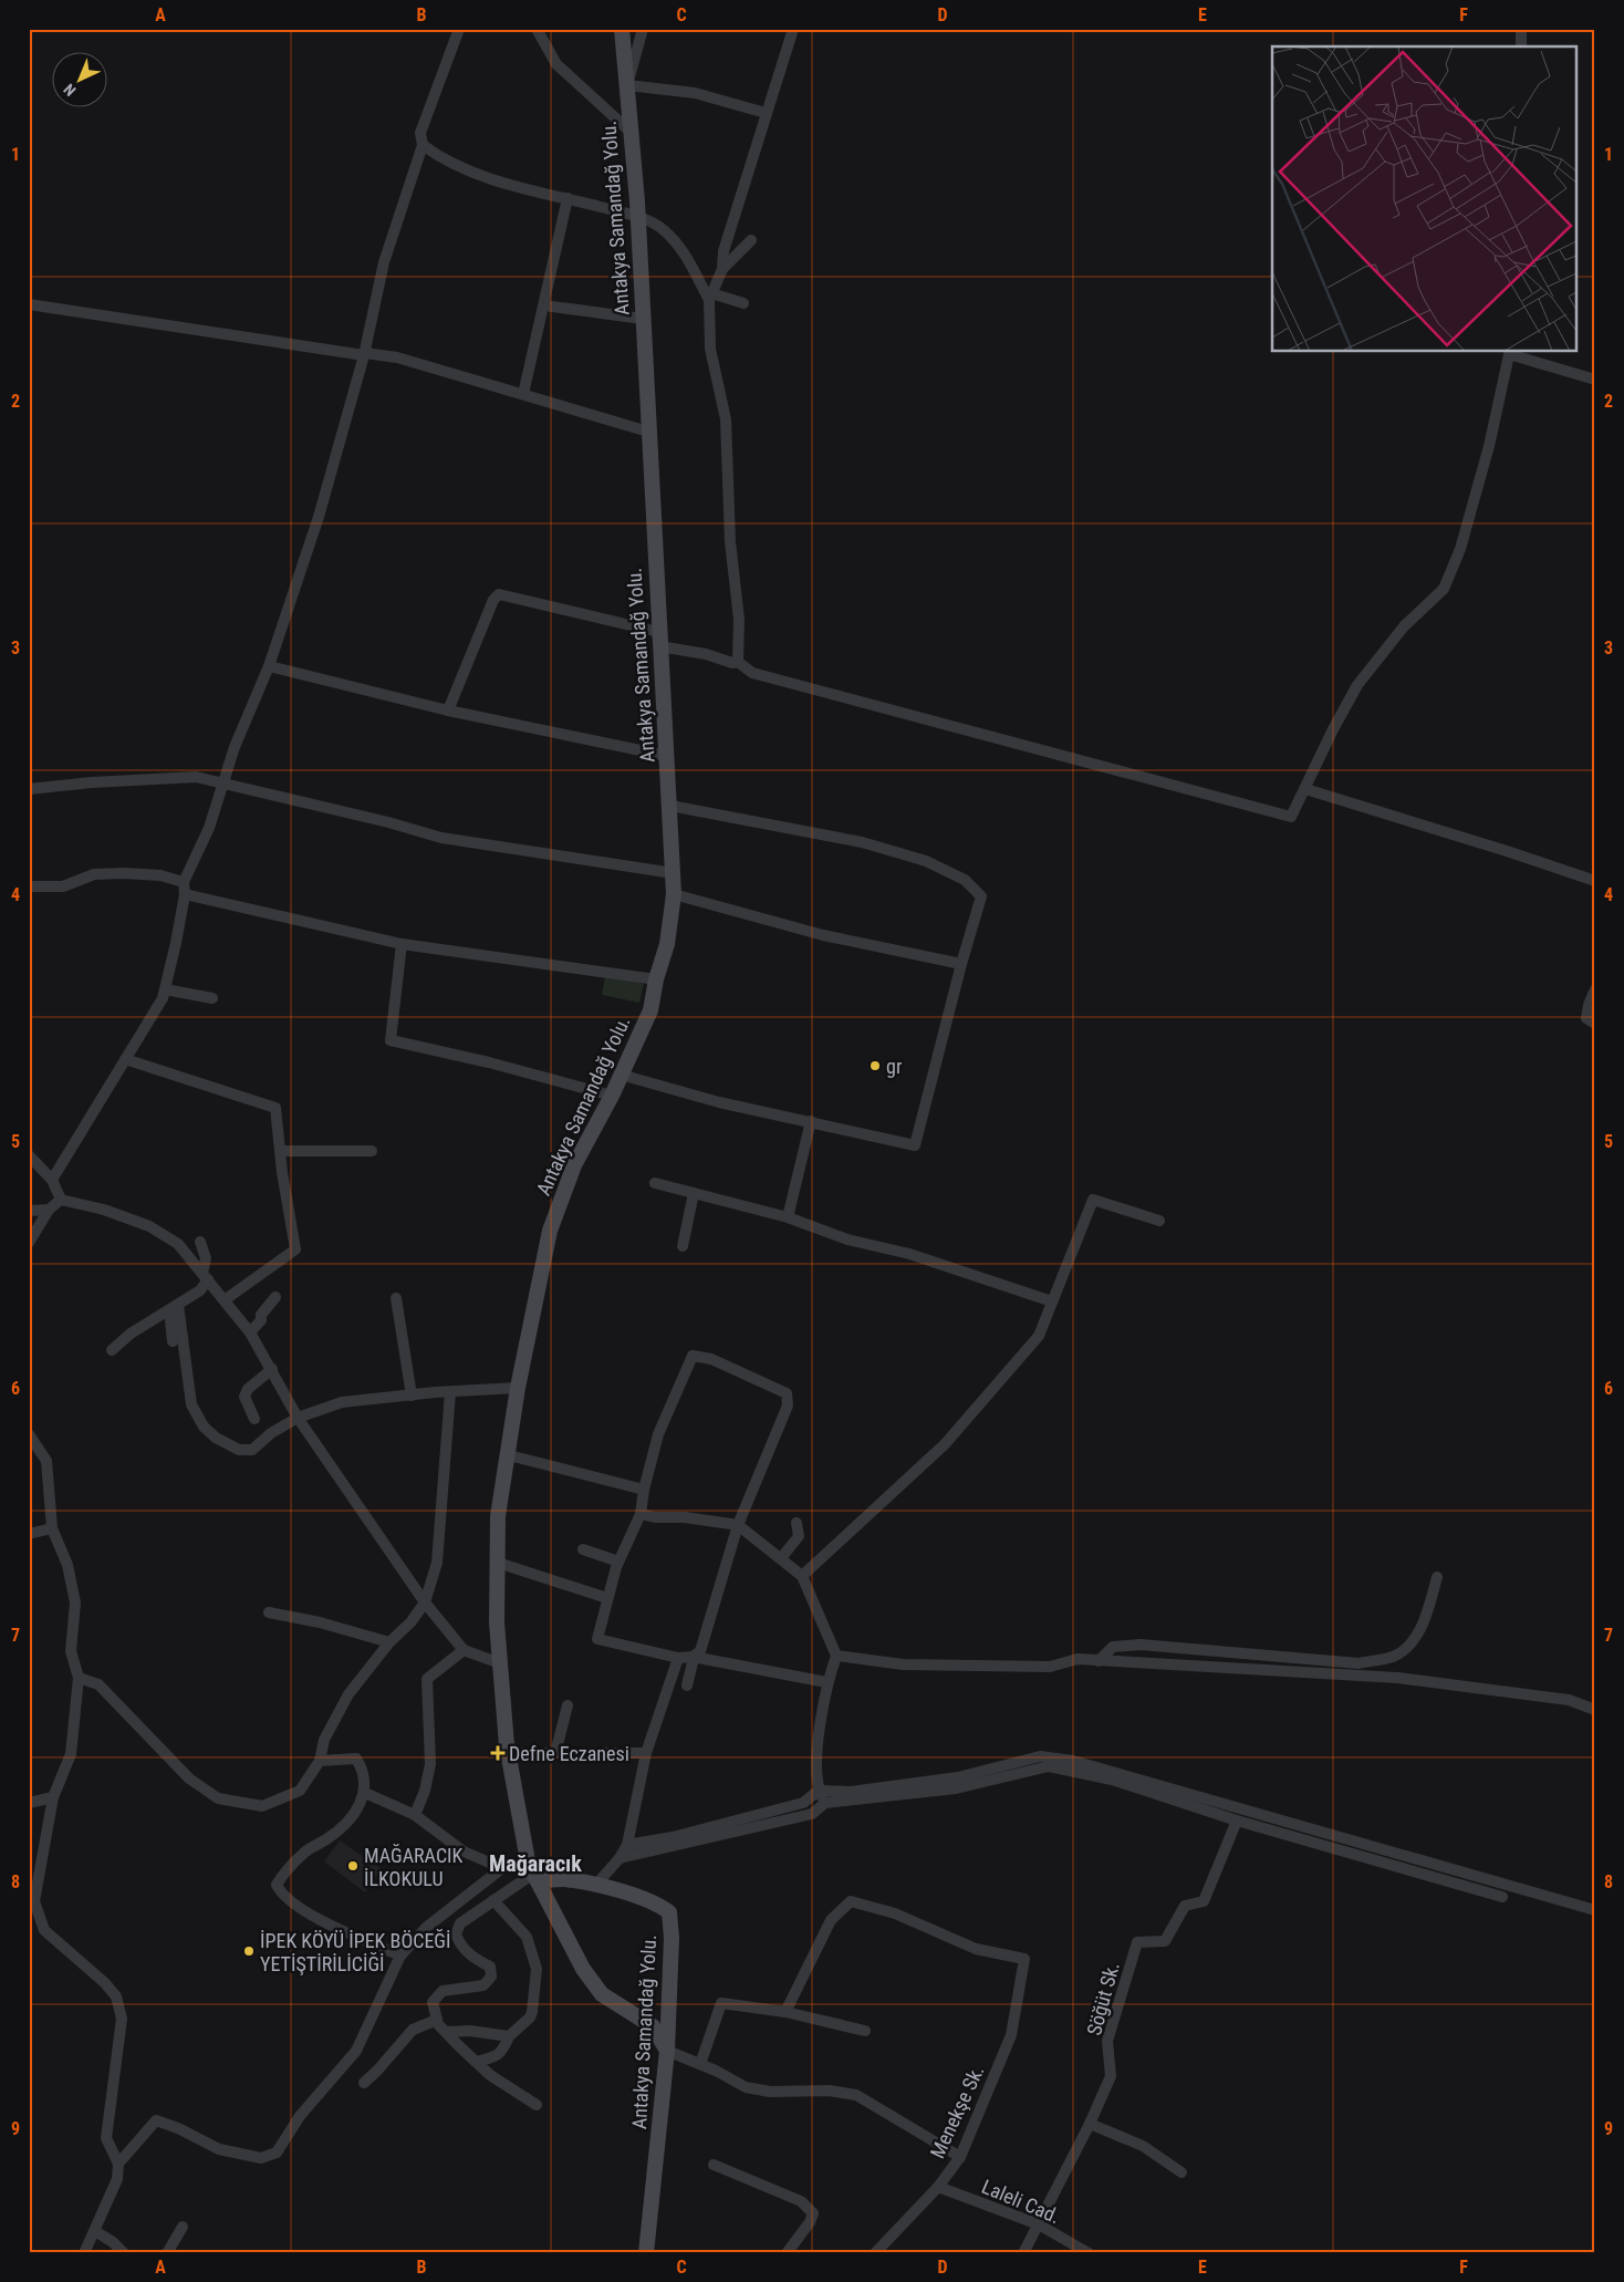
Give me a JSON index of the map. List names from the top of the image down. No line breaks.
{"streets":{"street":["Antakya Samandağ Yolu.","Söğüt Sk.","Menekşe Sk.","Laleli Cad."]},"crossings":[["Söğüt Sk.","Laleli Cad."],["Menekşe Sk.","Laleli Cad."]],"districts":["Mağaracık"],"places":{"other":["gr","MAĞARACIK İLKOKULU","İPEK KÖYÜ İPEK BÖCEĞİ YETİŞTİRİLİCİĞİ"],"health":["Defne Eczanesi"]},"north":"bottom left","grid":{"columns":["A","B","C","D","E","F"],"rows":["1","2","3","4","5","6","7","8","9"]}}
